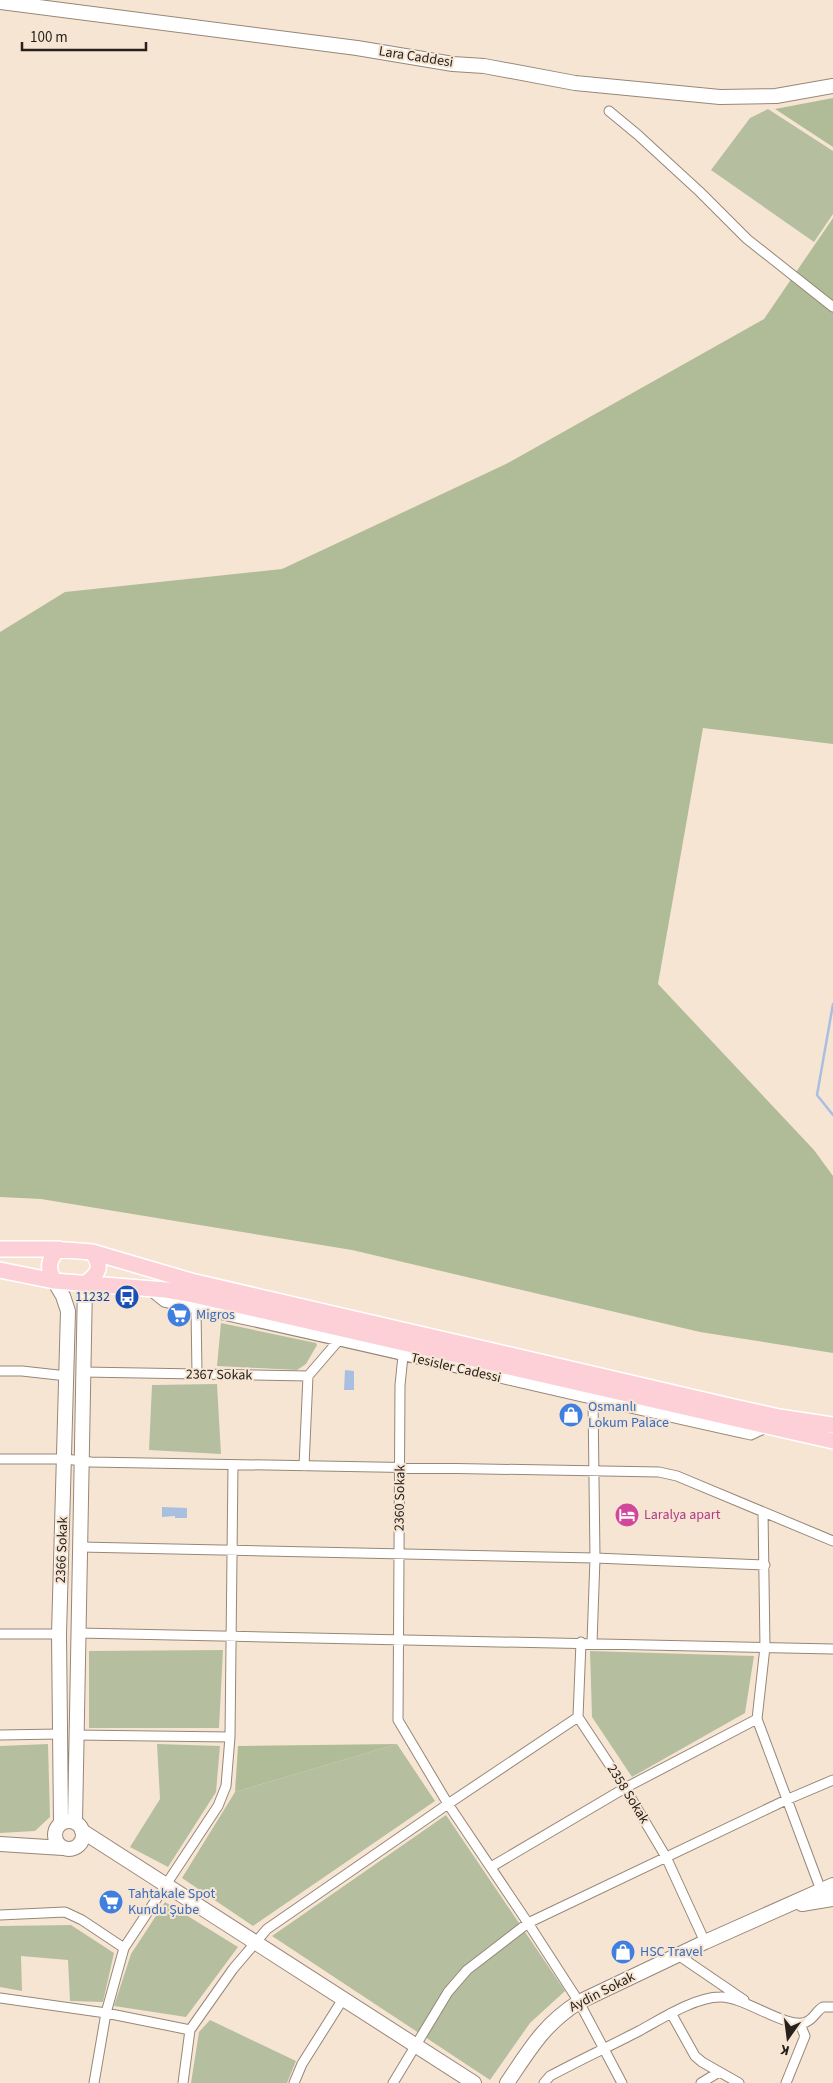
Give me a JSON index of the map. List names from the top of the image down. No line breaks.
{"streets":{"street":["Lara Caddesi","Tesisler Cadessi","2367 Sokak","2360 Sokak","2366 Sokak","2358 Sokak","Aydin Sokak"]},"crossings":[["Tesisler Cadessi","2360 Sokak"],["2367 Sokak","2366 Sokak"],["2360 Sokak","Aydin Sokak"],["2358 Sokak","Aydin Sokak"]],"places":{"bus stop":["11232"],"supermarket":["Migros","Tahtakale Spot Kundu Şube"],"shop":["Osmanlı Lokum Palace","HSC Travel"],"hotel":["Laralya apart"]},"scale_bar":"100 m","north":"bottom"}
